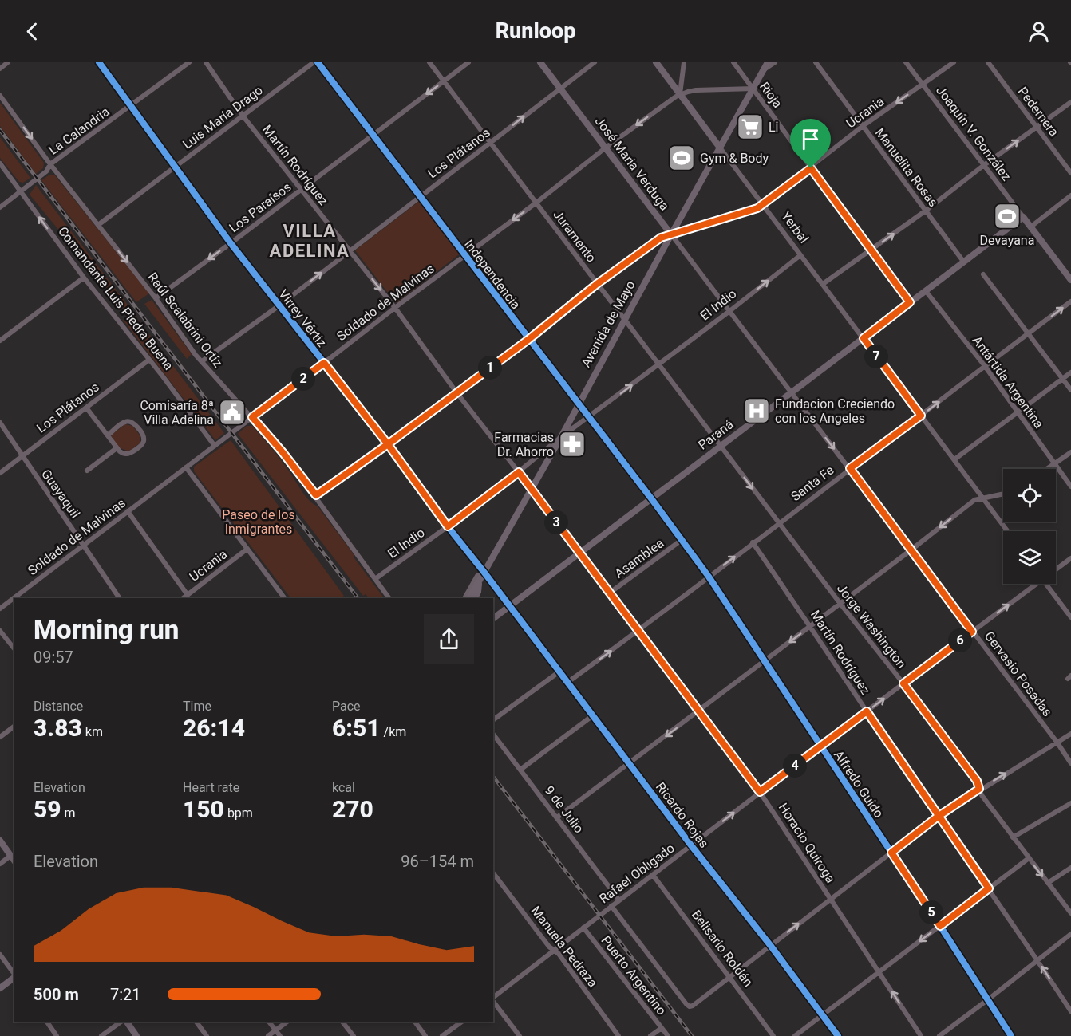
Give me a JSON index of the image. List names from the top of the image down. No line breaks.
{"streets":{"street":["Rioja","Pedernera","Ucrania","Luis María Drago","La Calandria","Joaquín V. González","Los Plátanos","José Maria Verduga","Martín Rodríguez","Manuelita Rosas","Los Paraísos","Yerbal","Juramento","Independencia","Comandante Luis Piedra Buena","Soldado de Malvinas","El Indio","Virrey Vértiz","Raúl Scalabrini Ortíz","Avenida de Mayo","Antártida Argentina","Paraná","Santa Fe","Guayaquil","Asamblea","Jorge Washington","Gervasio Posadas","Alfredo Guido","9 de Julio","Ricardo Rojas","Horacio Quiroga","Rafael Obligado","Manuela Pedraza","Belisario Roldán","Puerto Argentino"]},"crossings":[["Rioja","Ucrania"],["Rioja","Soldado de Malvinas"],["Rioja","Avenida de Mayo"],["Rioja","Paraná"],["Ucrania","Joaquín V. González"],["Ucrania","José Maria Verduga"],["Ucrania","Martín Rodríguez"],["Ucrania","Manuelita Rosas"],["Ucrania","Yerbal"],["Ucrania","Juramento"],["Ucrania","Independencia"],["Ucrania","Virrey Vértiz"],["Ucrania","Raúl Scalabrini Ortíz"],["Ucrania","Avenida de Mayo"],["Luis María Drago","Martín Rodríguez"],["Luis María Drago","Independencia"],["Luis María Drago","Virrey Vértiz"],["Luis María Drago","Raúl Scalabrini Ortíz"],["La Calandria","Comandante Luis Piedra Buena"],["La Calandria","Virrey Vértiz"],["La Calandria","Raúl Scalabrini Ortíz"],["Joaquín V. González","Paraná"],["Los Plátanos","José Maria Verduga"],["Los Plátanos","Martín Rodríguez"],["Los Plátanos","Juramento"],["Los Plátanos","Independencia"],["Los Plátanos","Comandante Luis Piedra Buena"],["Los Plátanos","Virrey Vértiz"],["Los Plátanos","Raúl Scalabrini Ortíz"],["Los Plátanos","Guayaquil"],["José Maria Verduga","Soldado de Malvinas"],["José Maria Verduga","El Indio"],["José Maria Verduga","Avenida de Mayo"],["José Maria Verduga","Paraná"],["José Maria Verduga","Gervasio Posadas"],["Martín Rodríguez","Los Paraísos"],["Martín Rodríguez","Soldado de Malvinas"],["Martín Rodríguez","El Indio"],["Martín Rodríguez","Avenida de Mayo"],["Martín Rodríguez","Paraná"],["Martín Rodríguez","Santa Fe"],["Martín Rodríguez","Horacio Quiroga"],["Martín Rodríguez","Rafael Obligado"],["Manuelita Rosas","Paraná"],["Los Paraísos","Juramento"],["Los Paraísos","Independencia"],["Los Paraísos","Virrey Vértiz"],["Los Paraísos","Raúl Scalabrini Ortíz"],["Yerbal","Soldado de Malvinas"],["Yerbal","El Indio"],["Yerbal","Avenida de Mayo"],["Yerbal","Paraná"],["Yerbal","Santa Fe"],["Juramento","Soldado de Malvinas"],["Juramento","El Indio"],["Juramento","Avenida de Mayo"],["Juramento","Paraná"],["Juramento","Jorge Washington"],["Independencia","Soldado de Malvinas"],["Independencia","El Indio"],["Independencia","Avenida de Mayo"],["Independencia","Paraná"],["Independencia","Alfredo Guido"],["Comandante Luis Piedra Buena","Soldado de Malvinas"],["Soldado de Malvinas","Virrey Vértiz"],["Soldado de Malvinas","Raúl Scalabrini Ortíz"],["Soldado de Malvinas","Avenida de Mayo"],["Soldado de Malvinas","Guayaquil"],["El Indio","Virrey Vértiz"],["El Indio","Raúl Scalabrini Ortíz"],["El Indio","Avenida de Mayo"],["Virrey Vértiz","Avenida de Mayo"],["Virrey Vértiz","Paraná"],["Virrey Vértiz","Ricardo Rojas"],["Antártida Argentina","Paraná"],["Antártida Argentina","Santa Fe"],["Paraná","Jorge Washington"],["Paraná","Gervasio Posadas"],["Paraná","Alfredo Guido"],["Paraná","Ricardo Rojas"],["Paraná","Horacio Quiroga"],["Santa Fe","Jorge Washington"],["Santa Fe","Gervasio Posadas"],["Santa Fe","Alfredo Guido"],["Santa Fe","Ricardo Rojas"],["Santa Fe","Horacio Quiroga"],["Asamblea","Alfredo Guido"],["Asamblea","Horacio Quiroga"],["Jorge Washington","Rafael Obligado"],["Gervasio Posadas","Rafael Obligado"],["Alfredo Guido","Rafael Obligado"],["9 de Julio","Rafael Obligado"],["Ricardo Rojas","Rafael Obligado"],["Horacio Quiroga","Rafael Obligado"],["Rafael Obligado","Manuela Pedraza"],["Rafael Obligado","Belisario Roldán"],["Rafael Obligado","Puerto Argentino"]],"one_way":["Los Paraísos","Santa Fe"],"districts":["VILLA ADELINA"],"parks":["Paseo de los Inmigrantes"],"places":{"supermarket":["Li"],"sports":["Gym & Body","Devayana"],"hospital":["Fundacion Creciendo con los Angeles"],"public building":["Comisaría 8ª Villa Adelina"],"pharmacy":["Farmacias Dr. Ahorro"]},"page":{"header":"Runloop","pins":["7","1","2","3","6","4","5"],"heading":["Morning run","09:57"],"stats":[["Distance","3.83 km"],["Time","26:14"],["Pace","6:51 /km"],["Elevation","59 m"],["Heart rate","150 bpm"],["kcal","270"]],"chart":["Elevation","96–154 m"],"list":[{"name":"500 m","note":"7:21"}]}}
